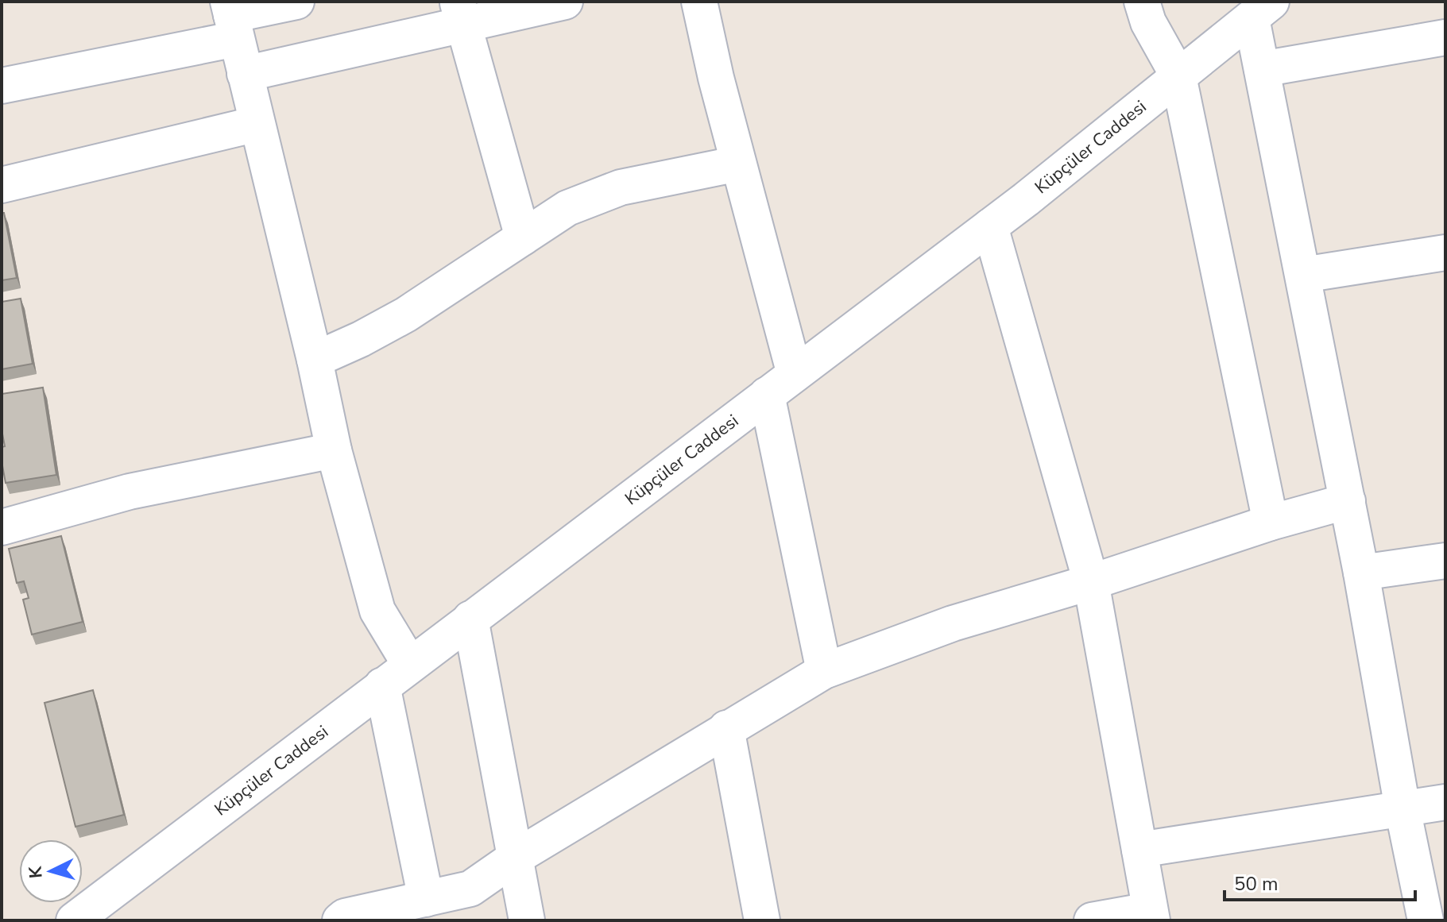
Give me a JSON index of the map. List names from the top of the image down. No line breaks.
{"streets":{"street":["Küpçüler Caddesi"]},"scale_bar":"50 m","north":"left"}
